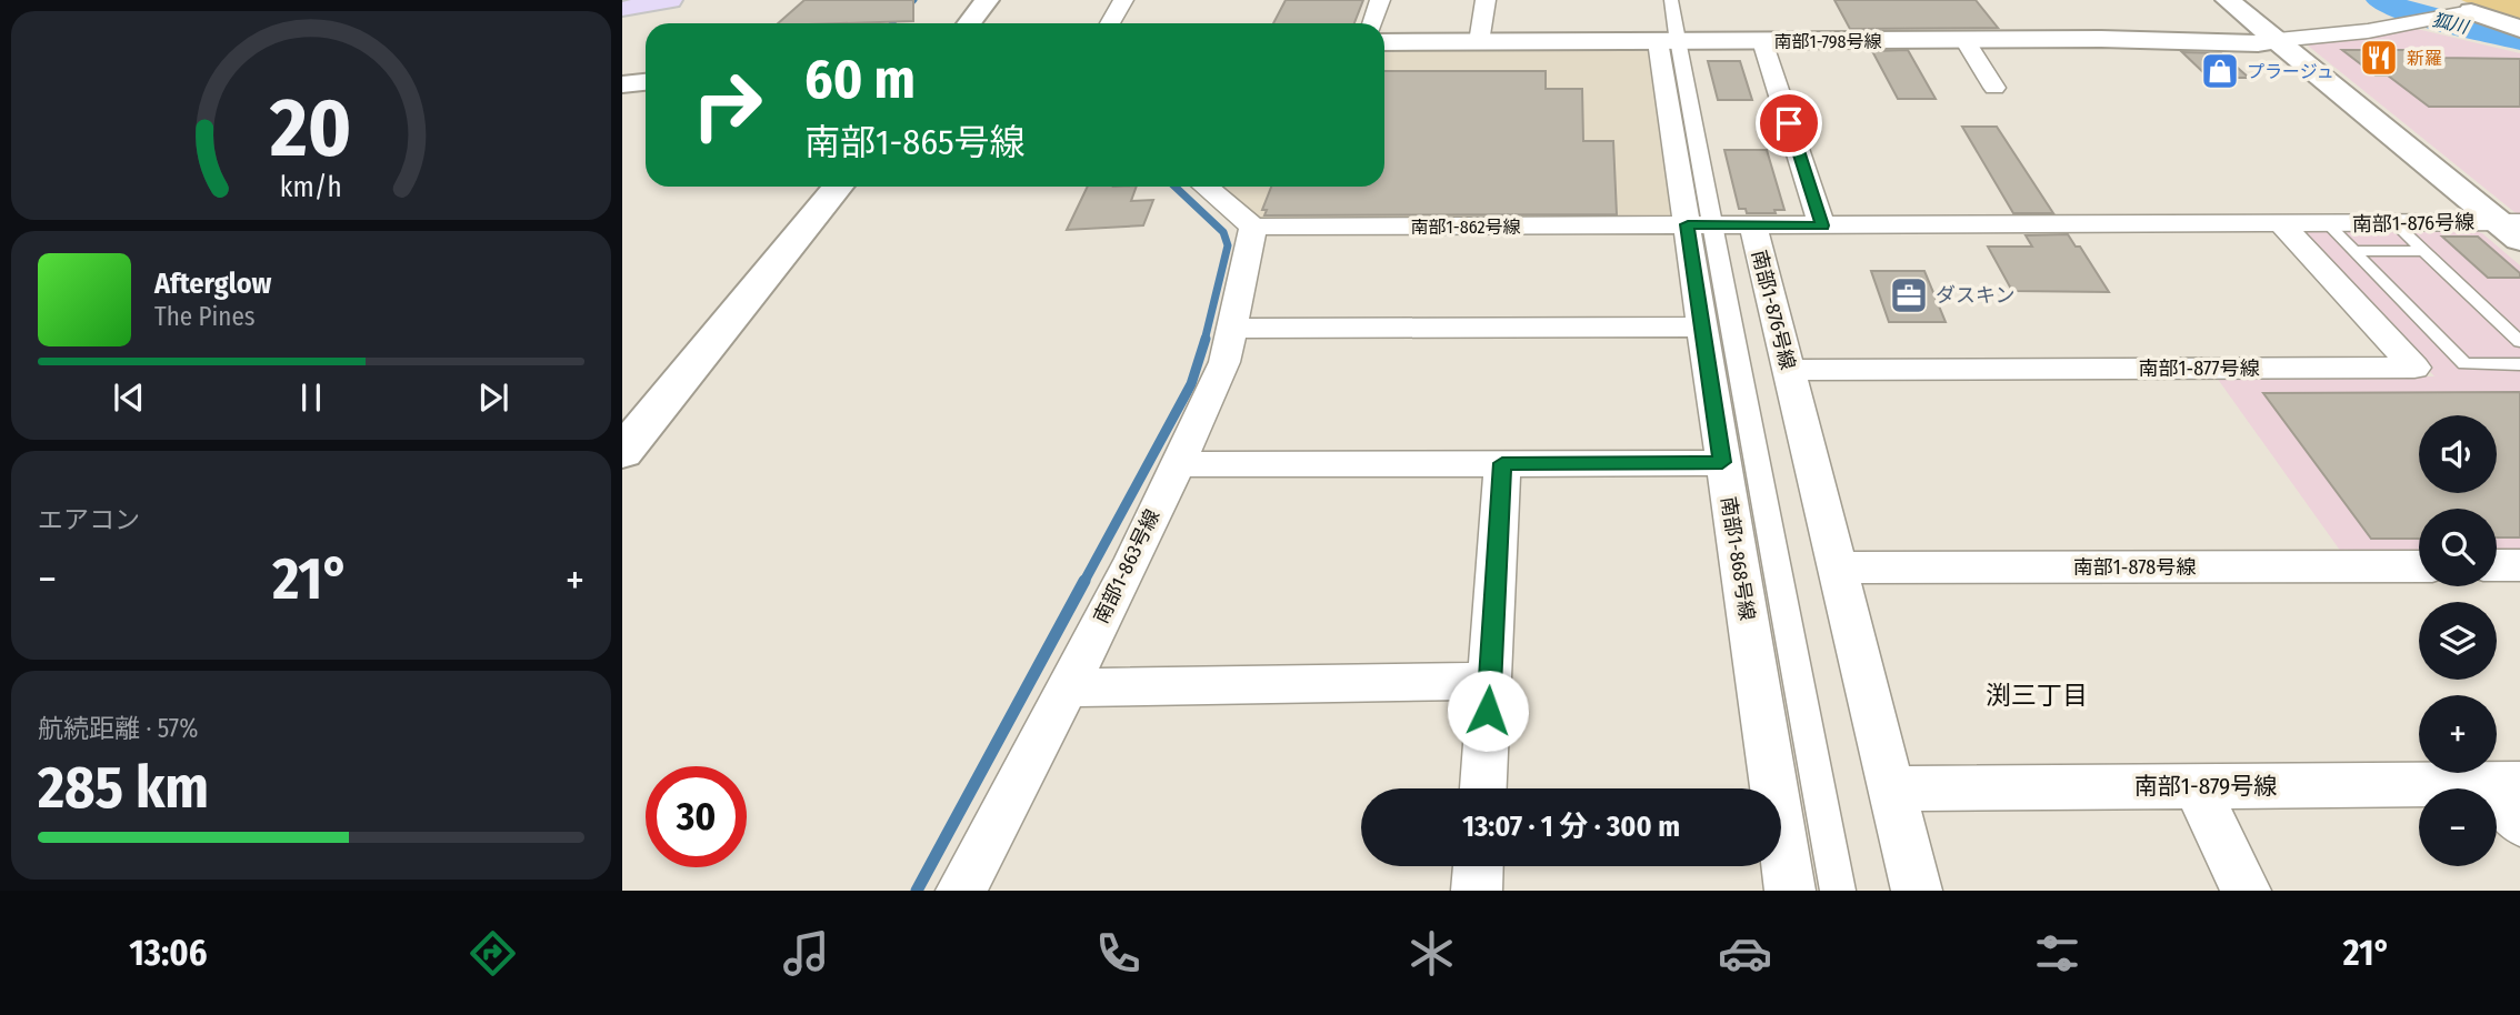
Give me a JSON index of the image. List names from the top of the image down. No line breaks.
{"streets":{"street":["南部1-798号線","南部1-876号線","南部1-862号線","南部1-877号線","南部1-868号線","南部1-863号線","南部1-878号線","南部1-879号線"]},"crossings":[["南部1-798号線","南部1-868号線"],["南部1-876号線","南部1-862号線"],["南部1-876号線","南部1-877号線"],["南部1-876号線","南部1-878号線"],["南部1-876号線","南部1-879号線"],["南部1-862号線","南部1-868号線"],["南部1-862号線","南部1-863号線"]],"districts":["渕三丁目"],"water":["狐川"],"places":{"restaurant":["新羅"],"shop":["プラージュ"],"office":["ダスキン"]},"page":{"turn":["60 m","南部1-865号線"],"song":["Afterglow","The Pines"],"map_buttons":["+","−"],"tile":["エアコン",["航続距離 · 57%","285 km"]],"heat":["−","21°","+"],"limit":"30","trip":"13:07 · 1 分 · 300 m","tabs":["13:06","21°"],"gauge":["20","km/h"]}}
